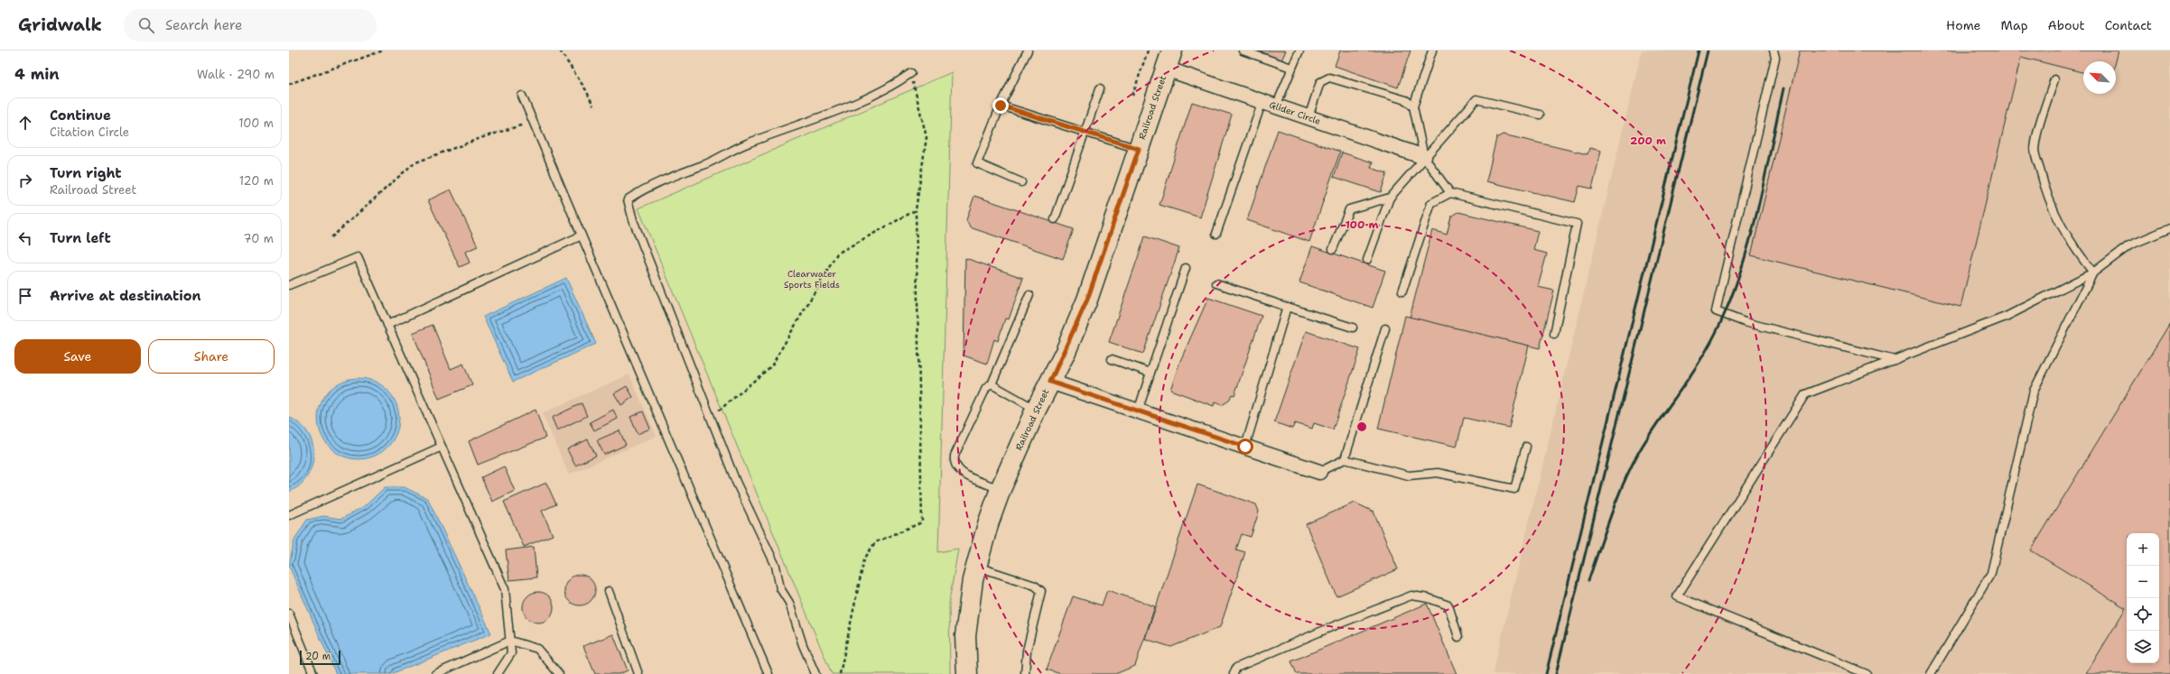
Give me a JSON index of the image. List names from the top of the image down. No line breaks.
{"streets":{"main road":["Railroad Street"],"street":["Glider Circle"]},"crossings":[["Railroad Street","Glider Circle"]],"parks":["Clearwater Sports Fields"],"scale_bar":"20 m","north":"top left","page":{"header":"Gridwalk","search":"Search here","nav":["Home","Map","About","Contact"],"heading":["4 min","Walk · 290 m"],"list":[["Continue","Citation Circle","100 m"],["Turn right","Railroad Street","120 m"],["Turn left","70 m"],"Arrive at destination"],"buttons":["Save","Share"],"map_buttons":["+","−"],"scale":"20 m"},"rings":["200 m","100 m"]}
